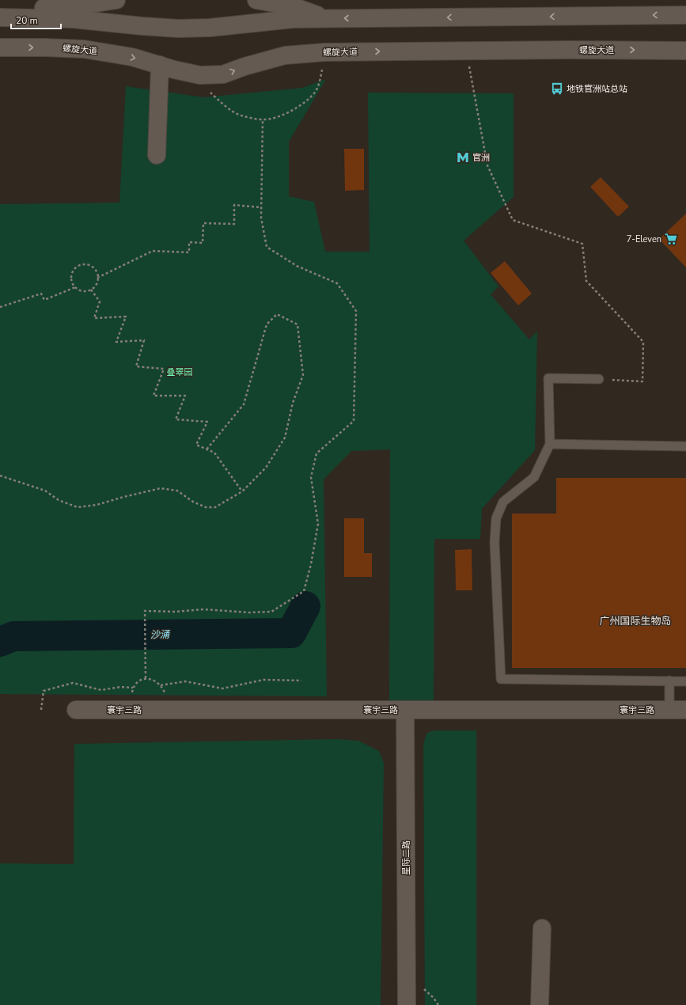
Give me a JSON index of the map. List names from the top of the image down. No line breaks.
{"streets":{"main road":["螺旋大道","寰宇三路","星际二路"]},"crossings":[["寰宇三路","星际二路"]],"districts":["广州国际生物岛"],"water":["沙涌"],"parks":["叠翠园"],"places":{"bus stop":["地铁官洲站总站"],"metro station":["官洲"],"supermarket":["7-Eleven"]},"scale_bar":"20 m"}
